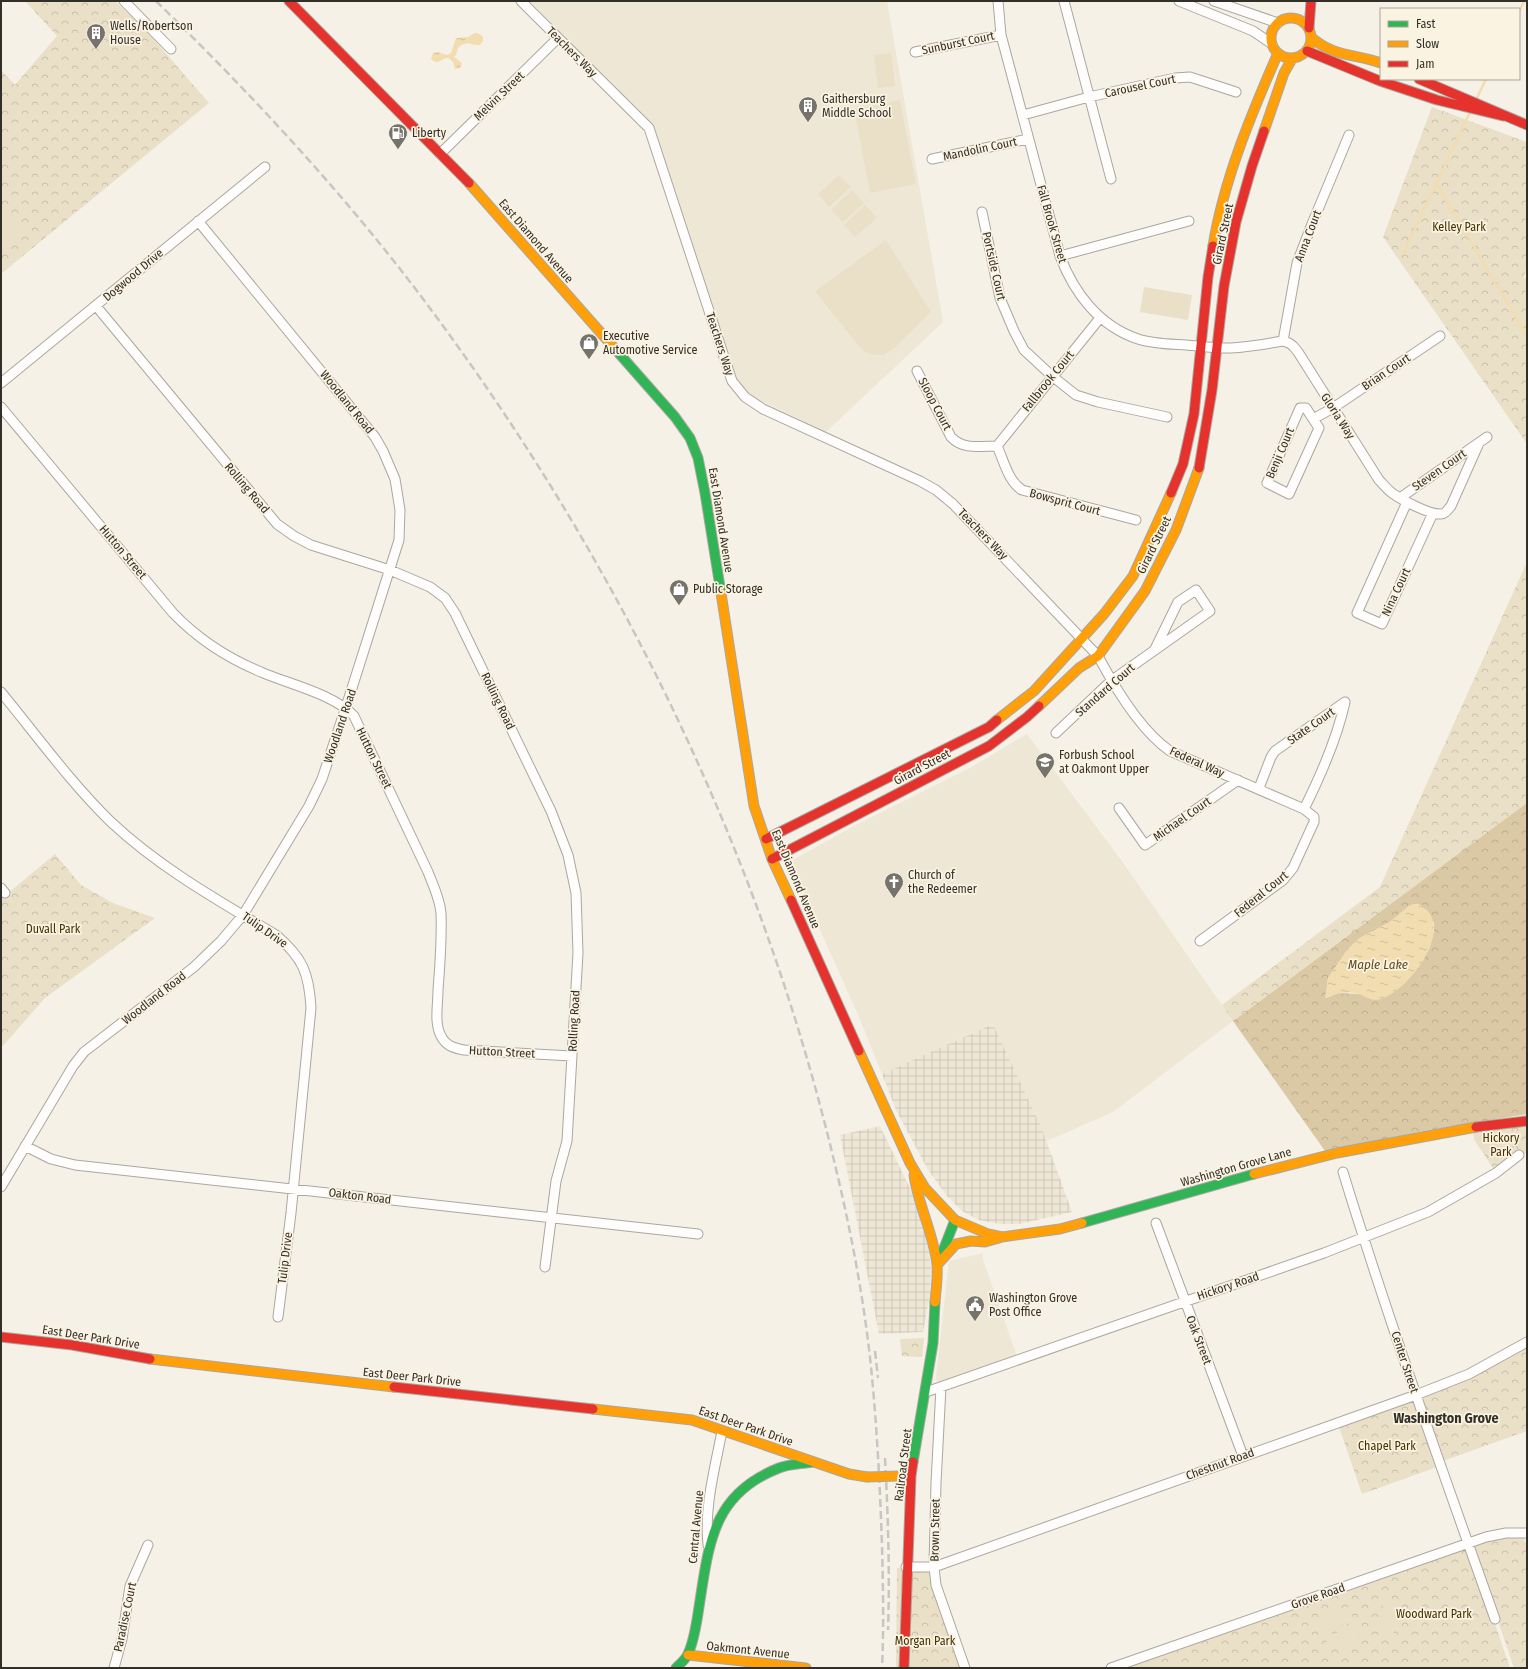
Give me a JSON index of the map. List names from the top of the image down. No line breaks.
{"streets":{"street":["Sunburst Court","Teachers Way","Carousel Court","Melvin Street","Mandolin Court","Fall Brook Street","Girard Street","Anna Court","East Diamond Avenue","Portside Court","Dogwood Drive","Brian Court","Fallbrook Court","Woodland Road","Sloop Court","Gloria Way","Benji Court","Steven Court","Rolling Road","Bowsprit Court","Hutton Street","Nina Court","Standard Court","State Court","Federal Way","Michael Court","Federal Court","Tulip Drive","Washington Grove Lane","Oakton Road","Hickory Road","East Deer Park Drive","Oak Street","Center Street","Chestnut Road","Railroad Street","Central Avenue","Brown Street","Grove Road","Paradise Court","Oakmont Avenue"]},"crossings":[["Sunburst Court","Fall Brook Street"],["Teachers Way","Melvin Street"],["Teachers Way","Girard Street"],["Teachers Way","Federal Way"],["Carousel Court","Fall Brook Street"],["Melvin Street","East Diamond Avenue"],["Mandolin Court","Fall Brook Street"],["Fall Brook Street","Girard Street"],["Fall Brook Street","Fallbrook Court"],["Girard Street","East Diamond Avenue"],["Girard Street","Federal Way"],["Anna Court","Gloria Way"],["East Diamond Avenue","Washington Grove Lane"],["East Diamond Avenue","Railroad Street"],["Portside Court","Fallbrook Court"],["Dogwood Drive","Woodland Road"],["Dogwood Drive","Rolling Road"],["Brian Court","Gloria Way"],["Fallbrook Court","Sloop Court"],["Fallbrook Court","Bowsprit Court"],["Woodland Road","Rolling Road"],["Woodland Road","Hutton Street"],["Woodland Road","Tulip Drive"],["Woodland Road","Oakton Road"],["Sloop Court","Bowsprit Court"],["Gloria Way","Steven Court"],["Gloria Way","Nina Court"],["Steven Court","Nina Court"],["Rolling Road","Hutton Street"],["Rolling Road","Oakton Road"],["Standard Court","Federal Way"],["State Court","Federal Way"],["State Court","Federal Court"],["Federal Way","Michael Court"],["Federal Way","Federal Court"],["Tulip Drive","Oakton Road"],["Washington Grove Lane","Railroad Street"],["Hickory Road","Oak Street"],["Hickory Road","Center Street"],["Hickory Road","Railroad Street"],["Hickory Road","Brown Street"],["East Deer Park Drive","Railroad Street"],["East Deer Park Drive","Central Avenue"],["Oak Street","Chestnut Road"],["Center Street","Chestnut Road"],["Center Street","Grove Road"],["Chestnut Road","Railroad Street"],["Chestnut Road","Brown Street"],["Central Avenue","Oakmont Avenue"]],"districts":["Washington Grove"],"water":["Maple Lake"],"parks":["Kelley Park","Duvall Park","Hickory Park","Chapel Park","Woodward Park","Morgan Park"],"places":{"building":["Wells/Robertson House","Gaithersburg Middle School"],"fuel station":["Liberty"],"shop":["Executive Automotive Service","Public Storage"],"school or university":["Forbush School at Oakmont Upper"],"church":["Church of the Redeemer"],"public building":["Washington Grove Post Office"]},"legend":["Fast","Slow","Jam"]}
